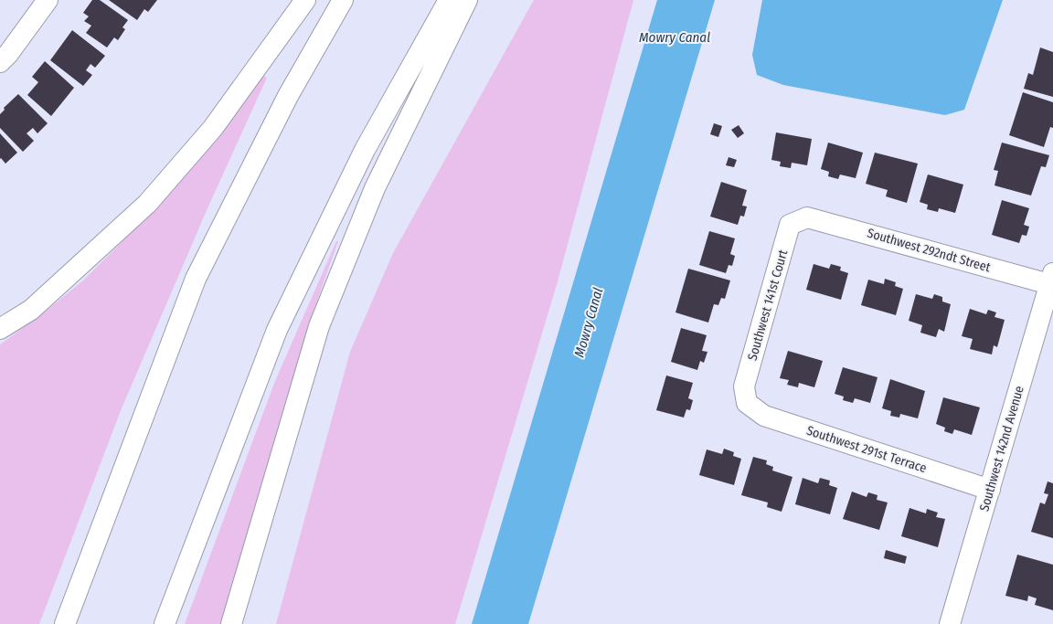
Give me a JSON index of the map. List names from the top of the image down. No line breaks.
{"streets":{"main road":["Southwest 292ndt Street","Southwest 141st Court","Southwest 142nd Avenue","Southwest 291st Terrace"]},"crossings":[["Southwest 292ndt Street","Southwest 141st Court"],["Southwest 292ndt Street","Southwest 142nd Avenue"],["Southwest 141st Court","Southwest 291st Terrace"],["Southwest 142nd Avenue","Southwest 291st Terrace"]],"water":["Mowry Canal"]}
